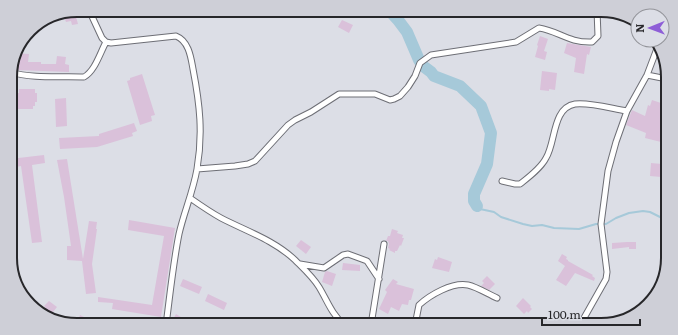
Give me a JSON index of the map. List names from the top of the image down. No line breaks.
{"scale_bar":"100 m","north":"left"}
